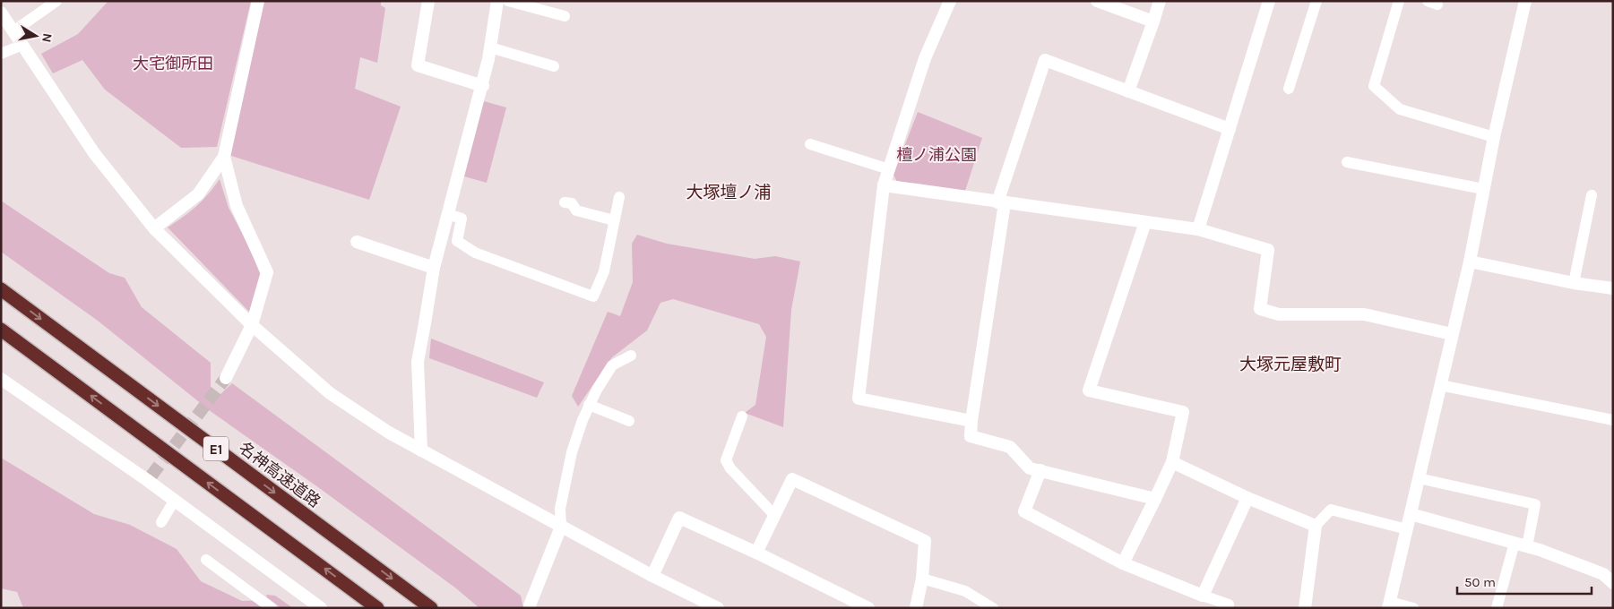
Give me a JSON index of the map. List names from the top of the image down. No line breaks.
{"streets":{"highway":["E1","名神高速道路"]},"districts":["大塚壇ノ浦","大塚元屋敷町"],"parks":["大宅御所田","檀ノ浦公園"],"scale_bar":"50 m","north":"right"}
